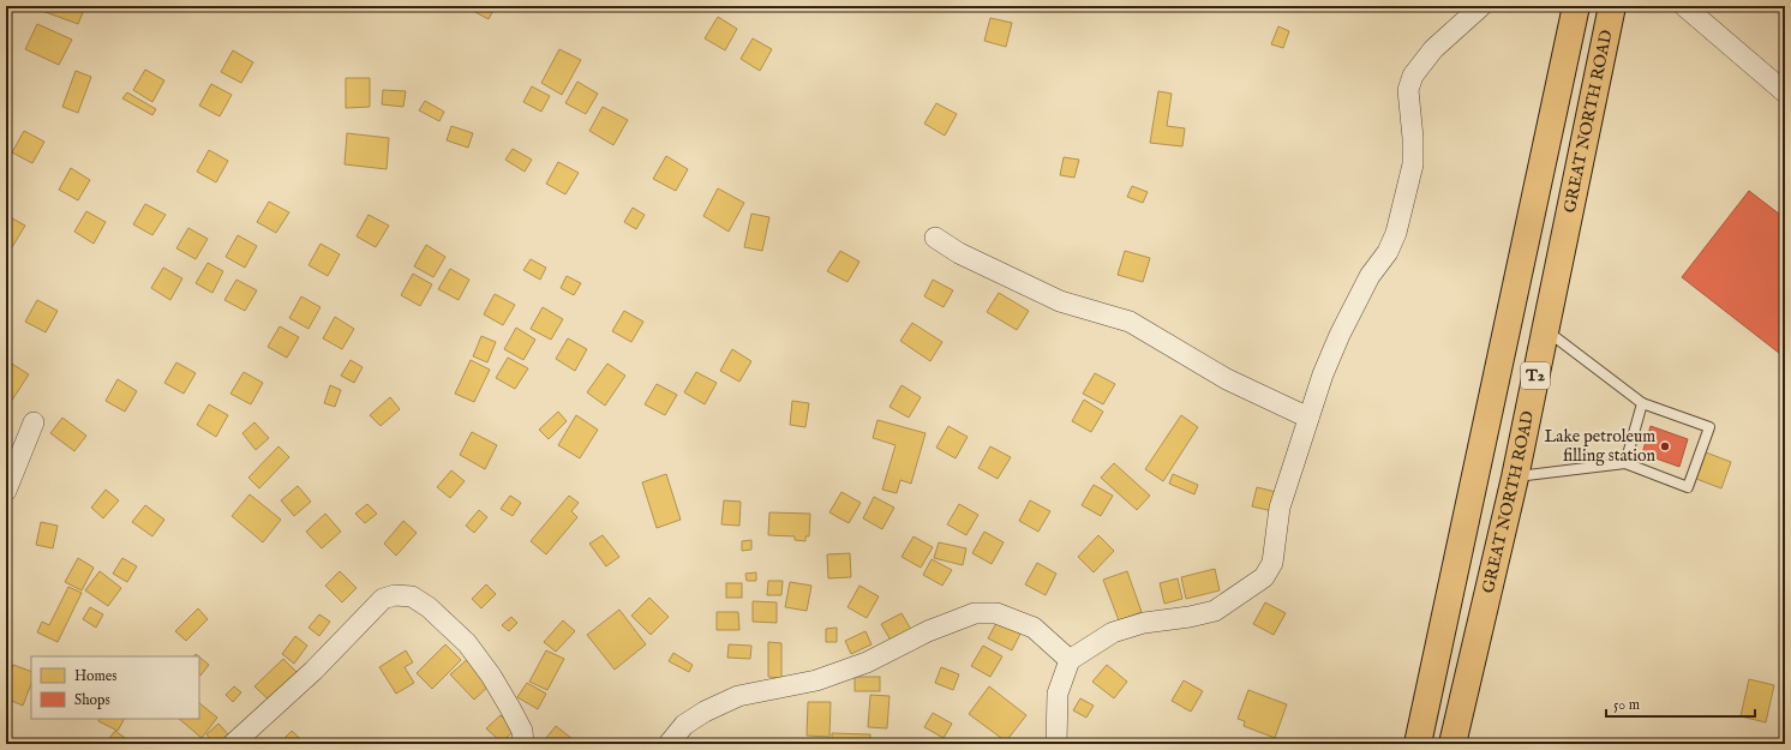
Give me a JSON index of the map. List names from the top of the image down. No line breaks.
{"streets":{"highway":["GREAT NORTH ROAD","T2"]},"places":["Lake petroleum filling station"],"legend":["Homes","Shops"],"scale_bar":"50 m"}
